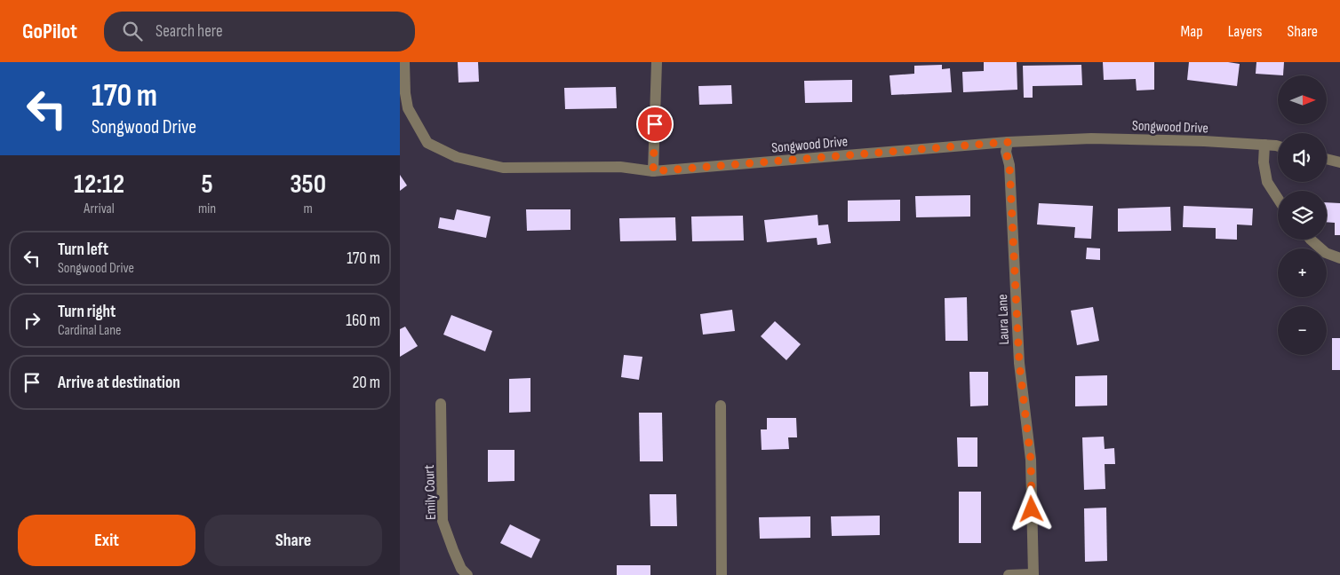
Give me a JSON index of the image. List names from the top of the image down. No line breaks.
{"streets":{"street":["Songwood Drive","Laura Lane","Emily Court"]},"crossings":[["Songwood Drive","Laura Lane"]],"north":"right","page":{"header":"GoPilot","search":"Search here","nav":["Map","Layers","Share"],"turn":["170 m","Songwood Drive"],"map_buttons":["+","−"],"eta":["12:12","Arrival","5","min","350","m"],"list":[{"name":"Turn left","note":"Songwood Drive","value":"170 m"},{"name":"Turn right","note":"Cardinal Lane","value":"160 m"},{"name":"Arrive at destination","value":"20 m"}],"buttons":["Exit","Share"]}}
